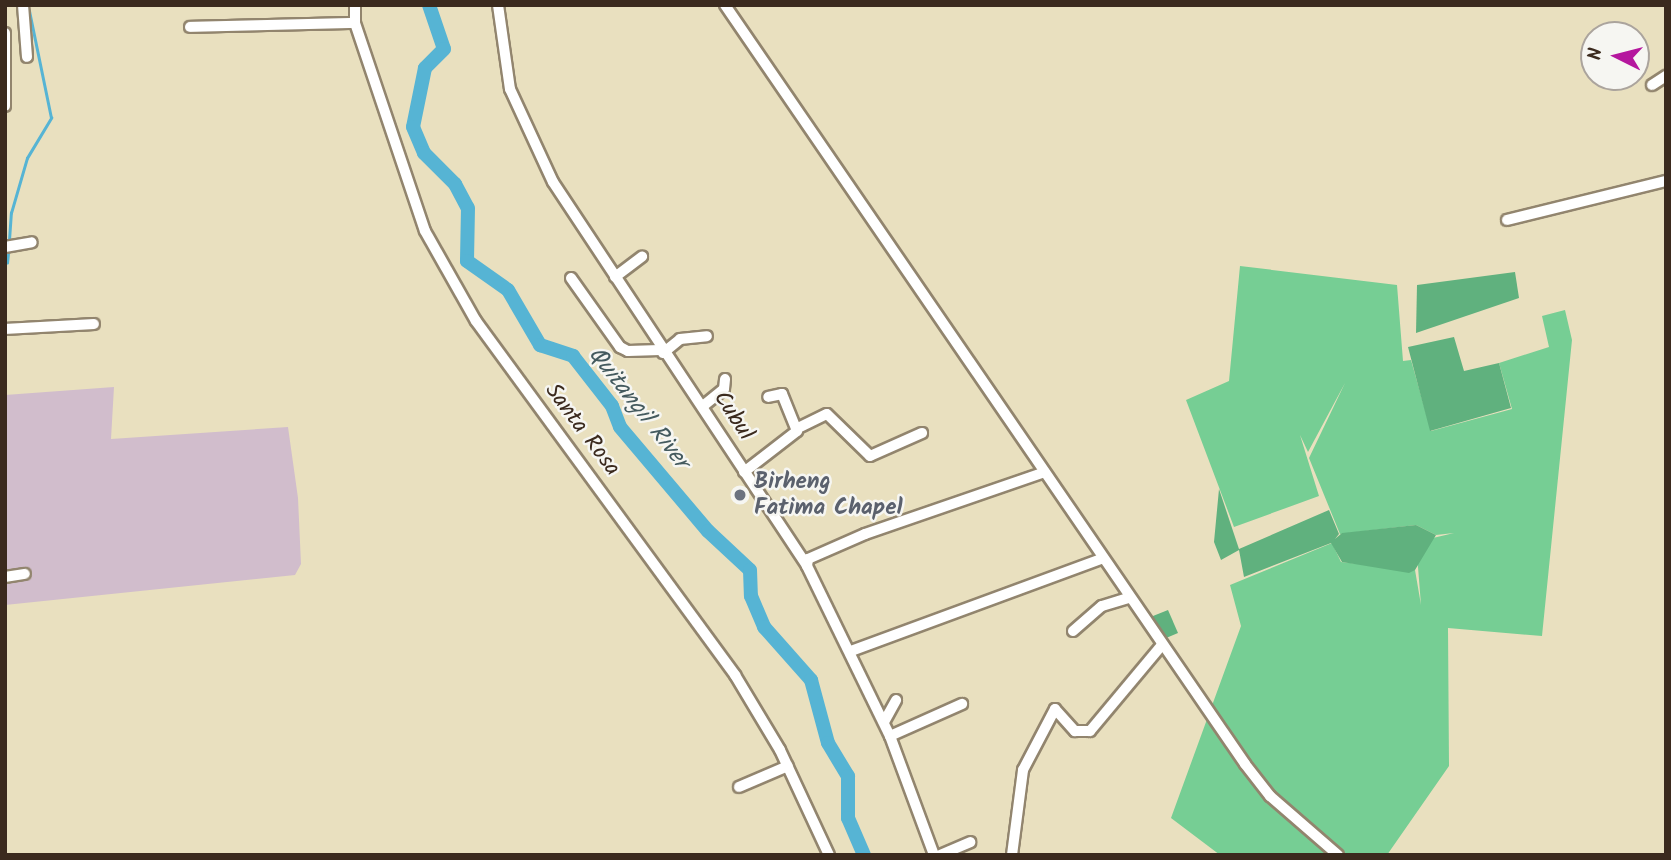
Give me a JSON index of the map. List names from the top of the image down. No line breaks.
{"streets":{"street":["Cubul","Santa Rosa"]},"water":["Quitangil River"],"places":["Birheng Fatima Chapel"],"north":"left"}
